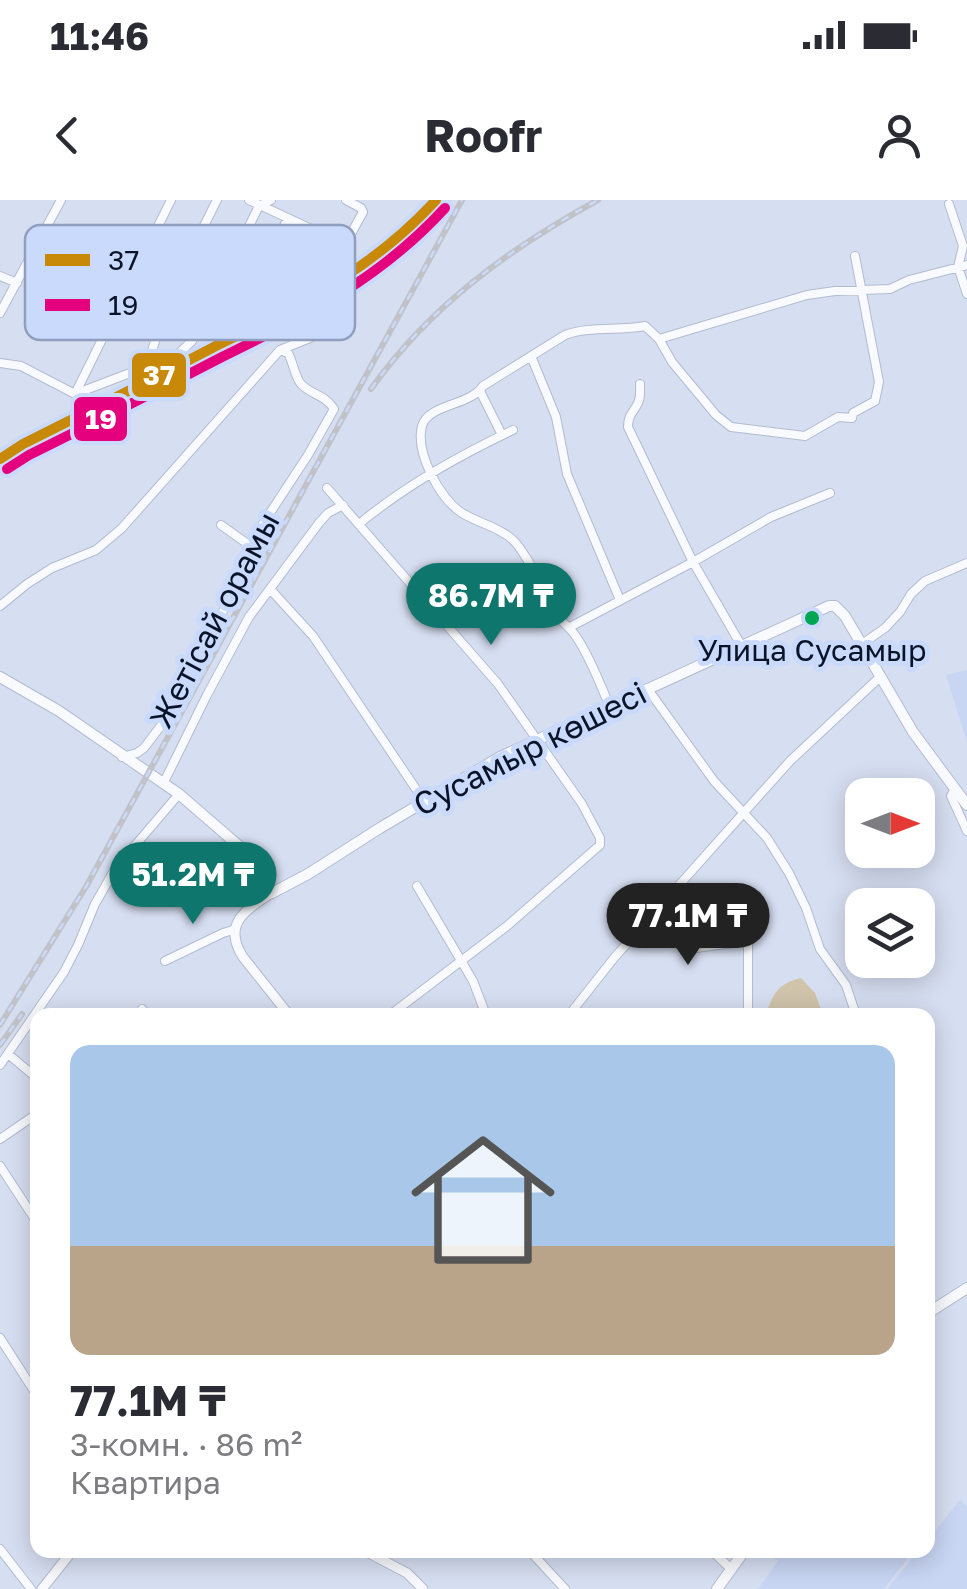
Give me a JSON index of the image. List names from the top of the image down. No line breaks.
{"streets":{"main road":["Сусамыр көшесі"],"street":["Жетісай орамы"]},"places":["Улица Сусамыр"],"lines":["transit line 37","transit line 19"],"legend":["37","19"],"north":"right","page":{"status":"11:46","header":"Roofr","price":["86.7M ₸","51.2M ₸","77.1M ₸"],"list":[{"name":"77.1M ₸","note":"3-комн. · 86 m² · Квартира"}]}}
